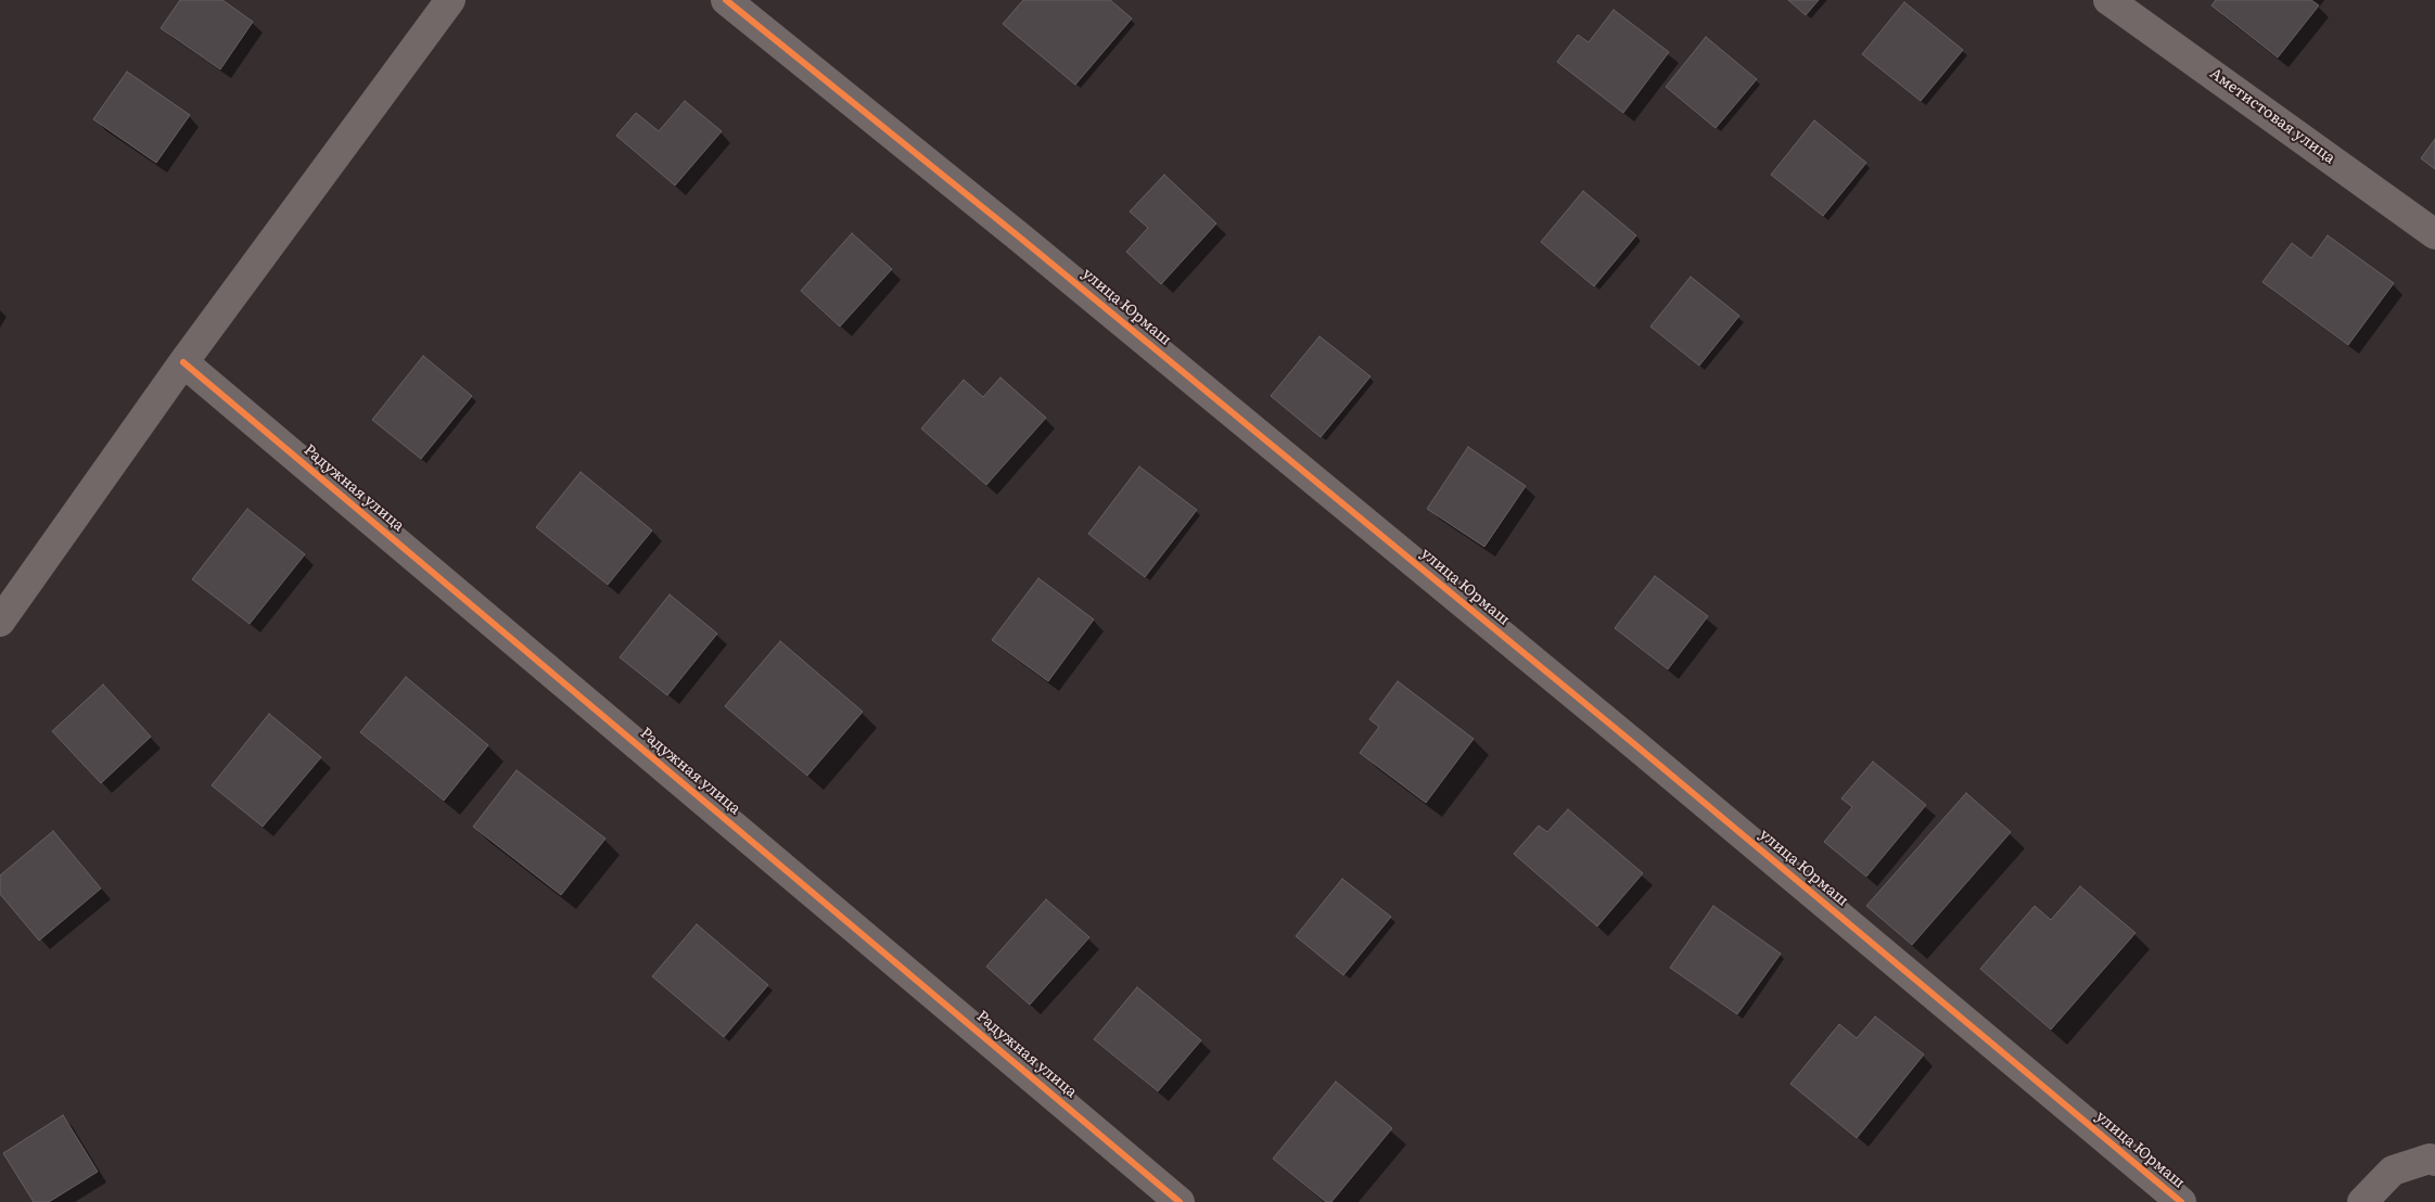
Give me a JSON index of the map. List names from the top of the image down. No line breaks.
{"streets":{"street":["Аметистовая улица","улица Юрмаш","Радужная улица"]}}
